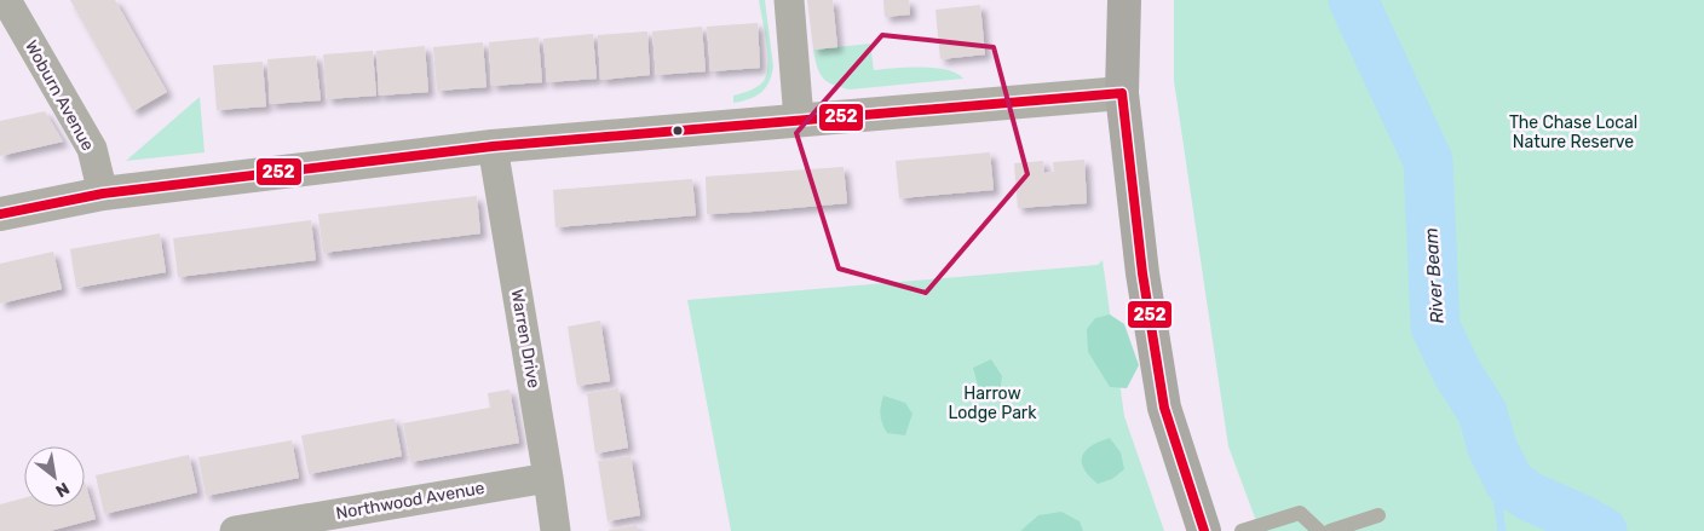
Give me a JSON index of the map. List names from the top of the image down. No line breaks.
{"streets":{"street":["Woburn Avenue","Warren Drive","Northwood Avenue"]},"crossings":[["Warren Drive","Northwood Avenue"]],"water":["River Beam"],"parks":["The Chase Local Nature Reserve","Harrow Lodge Park"],"lines":["transit line 252"],"north":"bottom right"}
